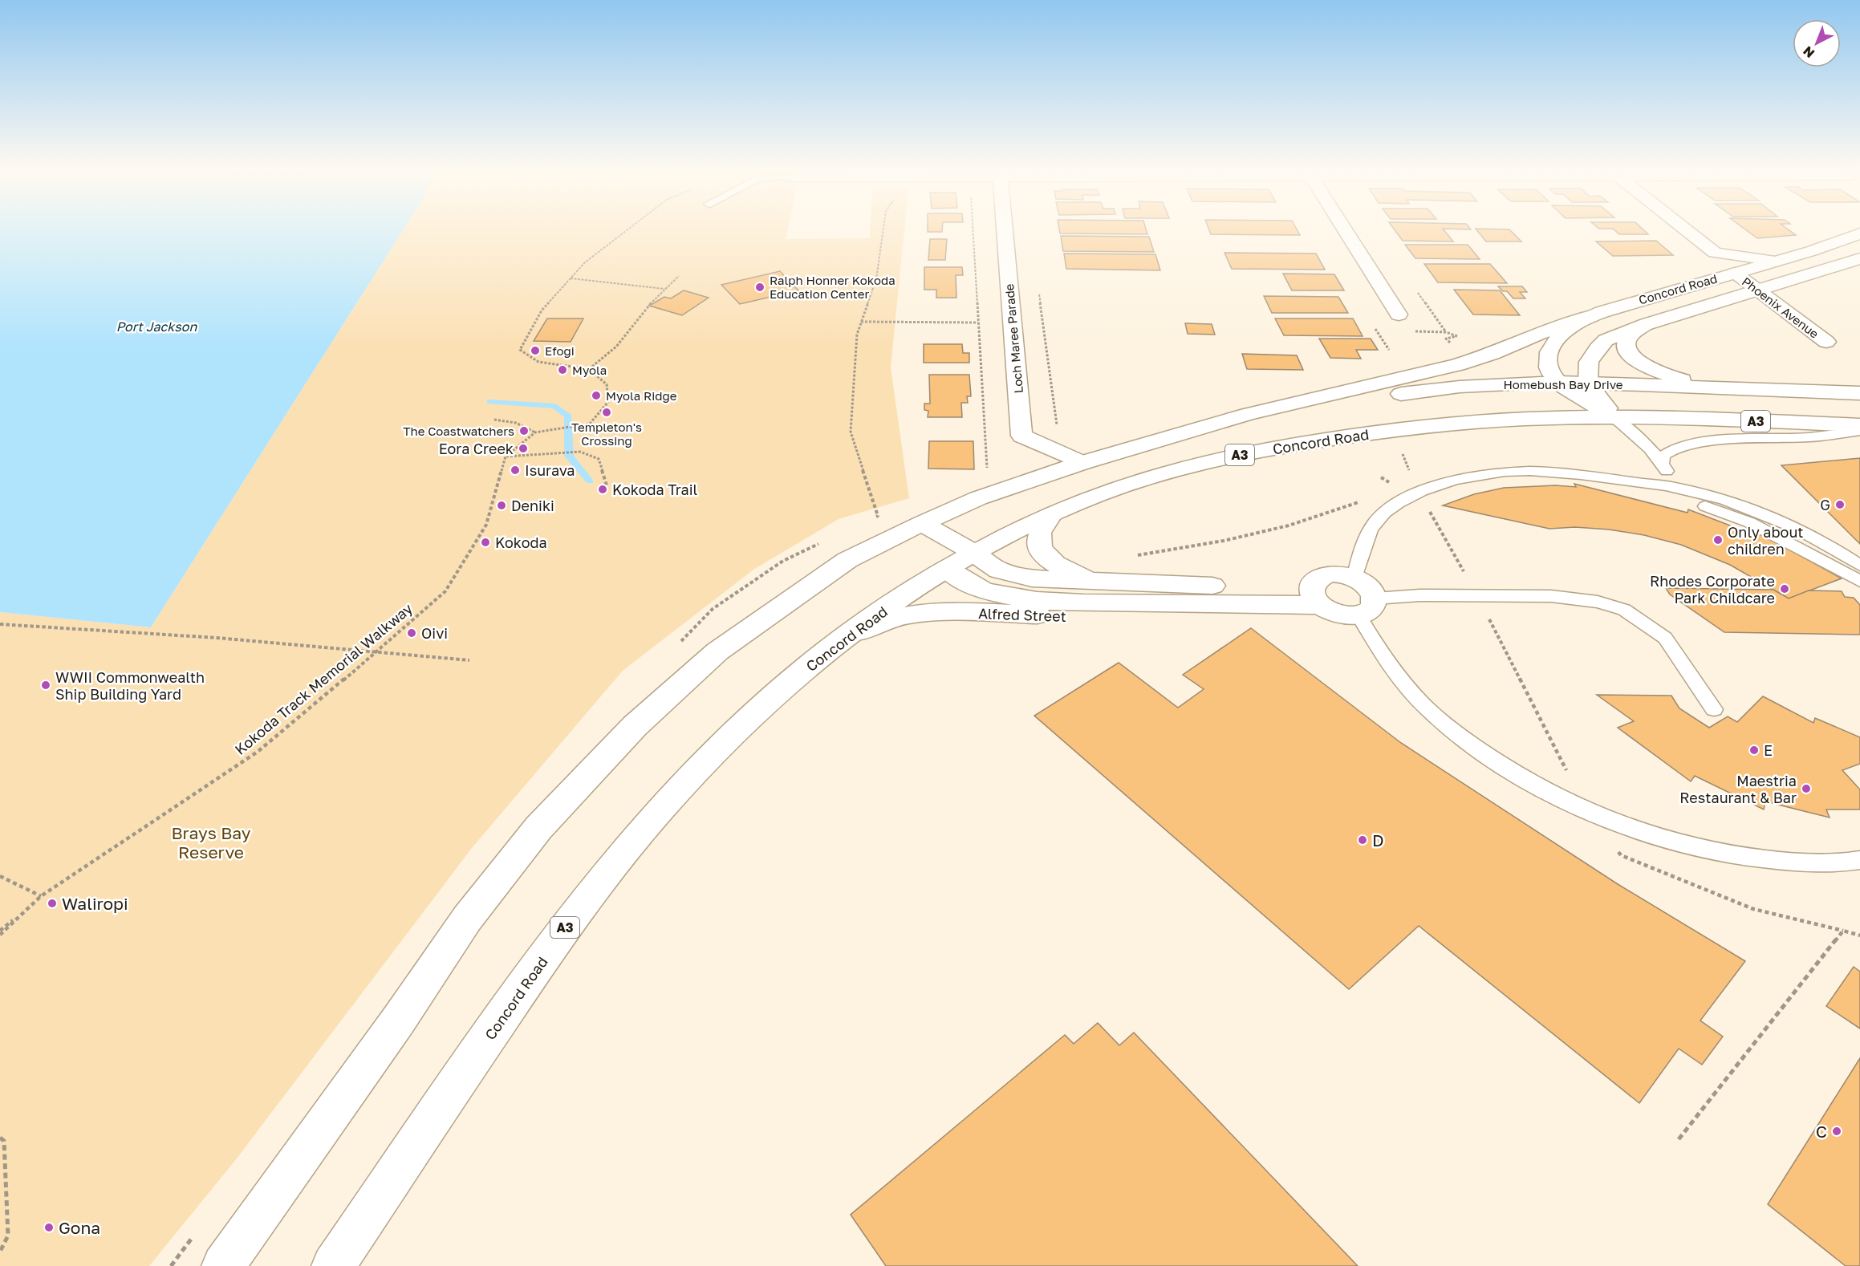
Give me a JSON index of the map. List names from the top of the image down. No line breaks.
{"streets":{"main road":["Concord Road","Phoenix Avenue","Loch Maree Parade","Homebush Bay Drive","A3","Alfred Street"],"path":["Kokoda Track Memorial Walkway"]},"crossings":[["Concord Road","Phoenix Avenue"],["Concord Road","Homebush Bay Drive"],["Concord Road","A3"],["Concord Road","Alfred Street"],["Loch Maree Parade","A3"],["Homebush Bay Drive","A3"]],"water":["Port Jackson"],"parks":["Brays Bay Reserve"],"places":["Ralph Honner Kokoda Education Center","Efogi","Myola","Myola Ridge","Templeton's Crossing","The Coastwatchers","Eora Creek","Isurava","Kokoda Trail","G","Deniki","Only about children","Kokoda","Rhodes Corporate Park Childcare","Oivi","WWII Commonwealth Ship Building Yard","E","Maestria Restaurant & Bar","D","Waliropi","C","Gona"],"north":"bottom left"}
